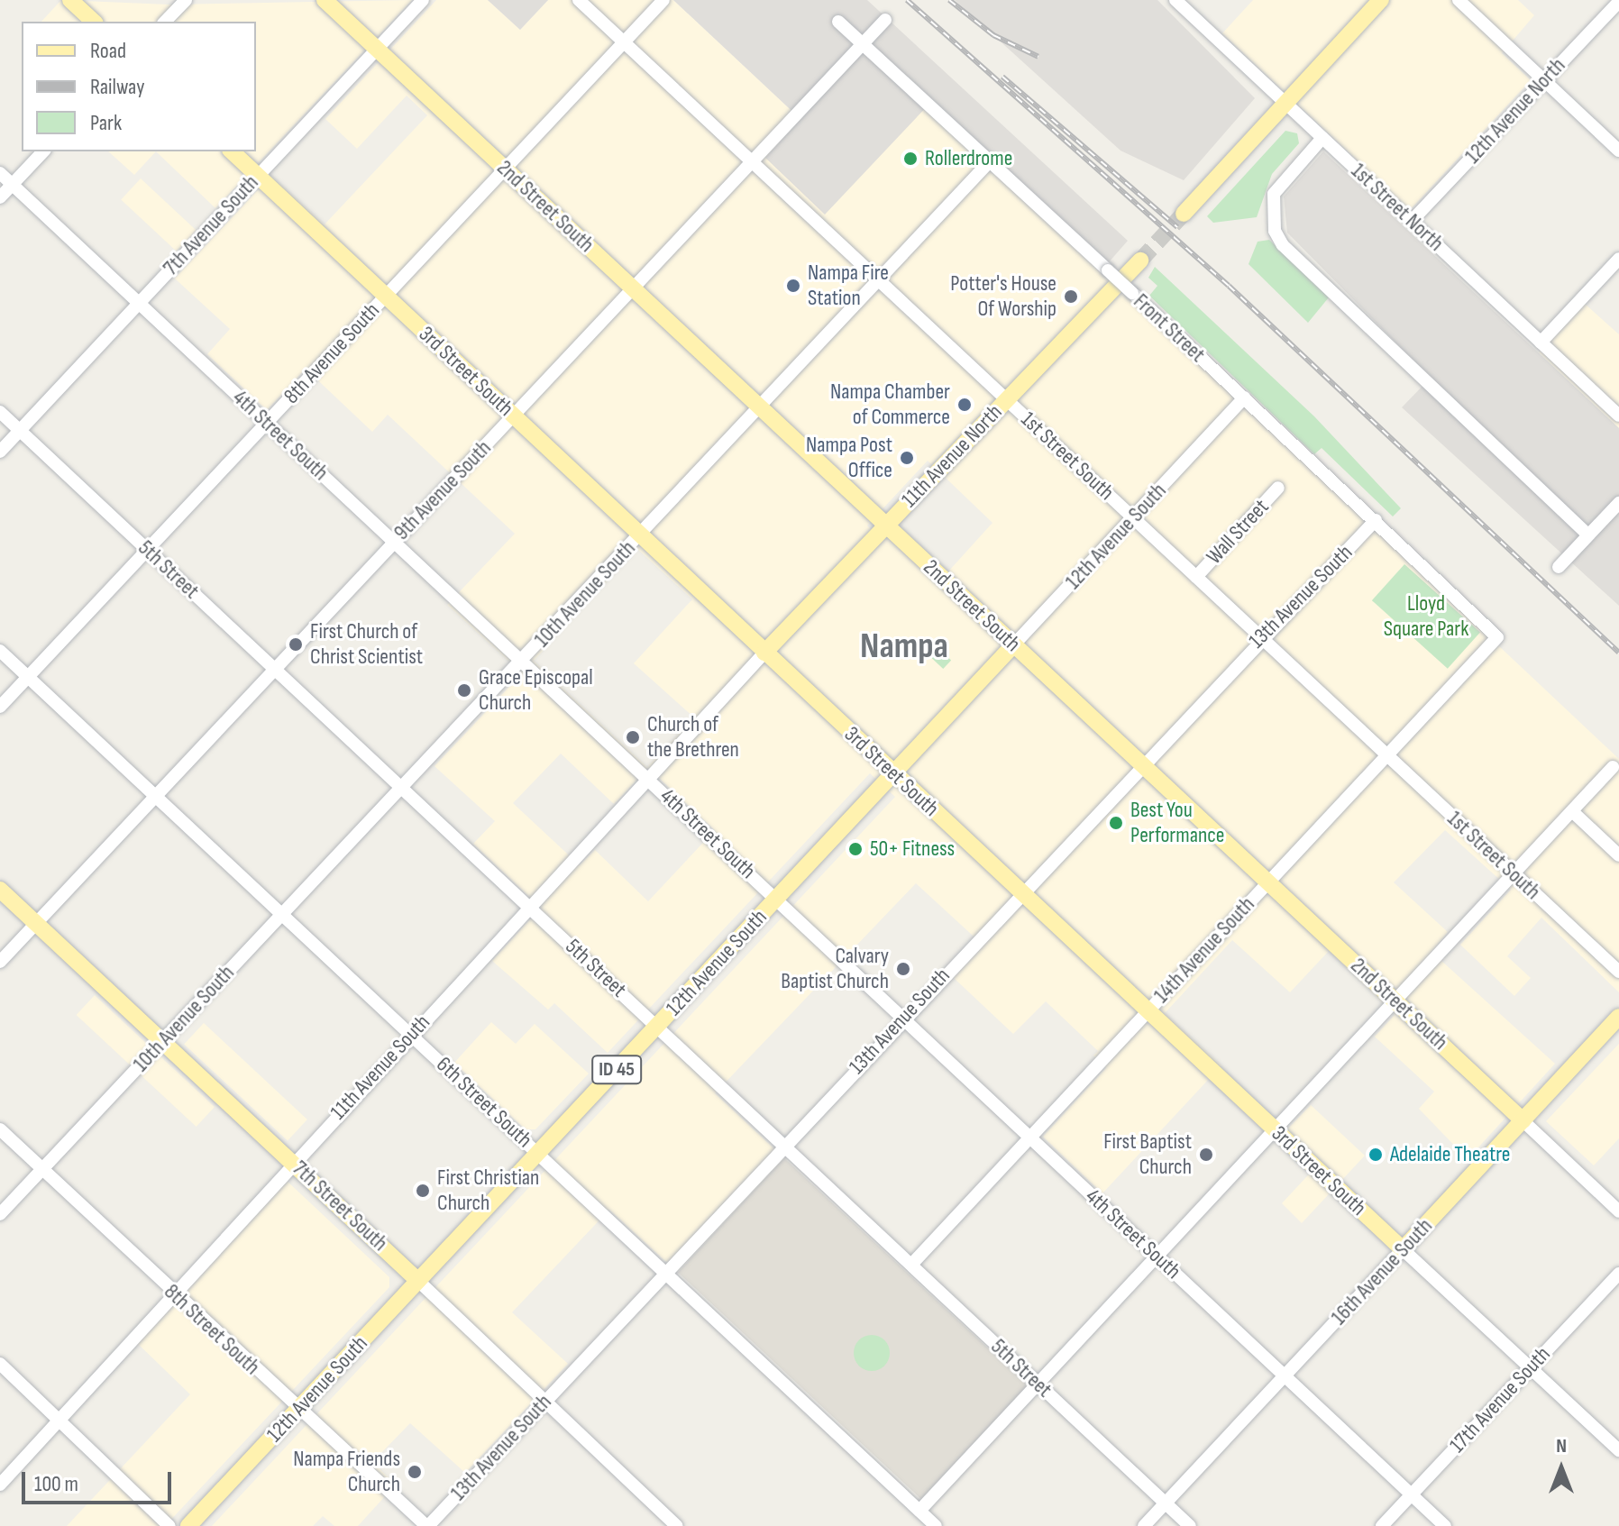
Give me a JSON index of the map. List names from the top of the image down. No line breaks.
{"streets":{"main road":["2nd Street South","3rd Street South","11th Avenue North","12th Avenue South","ID 45","7th Street South","16th Avenue South"],"street":["12th Avenue North","1st Street North","7th Avenue South","Front Street","8th Avenue South","4th Street South","1st Street South","9th Avenue South","Wall Street","5th Street","10th Avenue South","13th Avenue South","14th Avenue South","11th Avenue South","6th Street South","8th Street South","17th Avenue South"]},"crossings":[["12th Avenue North","1st Street North"],["2nd Street South","7th Avenue South"],["2nd Street South","8th Avenue South"],["2nd Street South","11th Avenue North"],["2nd Street South","9th Avenue South"],["2nd Street South","12th Avenue South"],["2nd Street South","10th Avenue South"],["2nd Street South","13th Avenue South"],["2nd Street South","14th Avenue South"],["2nd Street South","16th Avenue South"],["7th Avenue South","3rd Street South"],["7th Avenue South","4th Street South"],["7th Avenue South","5th Street"],["Front Street","9th Avenue South"],["Front Street","12th Avenue South"],["Front Street","10th Avenue South"],["Front Street","13th Avenue South"],["Front Street","14th Avenue South"],["8th Avenue South","3rd Street South"],["8th Avenue South","4th Street South"],["8th Avenue South","1st Street South"],["8th Avenue South","5th Street"],["8th Avenue South","6th Street South"],["3rd Street South","11th Avenue North"],["3rd Street South","9th Avenue South"],["3rd Street South","12th Avenue South"],["3rd Street South","10th Avenue South"],["3rd Street South","13th Avenue South"],["3rd Street South","14th Avenue South"],["3rd Street South","11th Avenue South"],["3rd Street South","16th Avenue South"],["3rd Street South","17th Avenue South"],["4th Street South","9th Avenue South"],["4th Street South","12th Avenue South"],["4th Street South","10th Avenue South"],["4th Street South","13th Avenue South"],["4th Street South","14th Avenue South"],["4th Street South","11th Avenue South"],["4th Street South","16th Avenue South"],["4th Street South","17th Avenue South"],["11th Avenue North","1st Street South"],["11th Avenue North","11th Avenue South"],["1st Street South","9th Avenue South"],["1st Street South","Wall Street"],["1st Street South","12th Avenue South"],["1st Street South","10th Avenue South"],["1st Street South","13th Avenue South"],["1st Street South","14th Avenue South"],["9th Avenue South","5th Street"],["9th Avenue South","6th Street South"],["9th Avenue South","7th Street South"],["12th Avenue South","5th Street"],["12th Avenue South","6th Street South"],["12th Avenue South","7th Street South"],["12th Avenue South","8th Street South"],["5th Street","10th Avenue South"],["5th Street","13th Avenue South"],["5th Street","14th Avenue South"],["5th Street","11th Avenue South"],["5th Street","16th Avenue South"],["10th Avenue South","6th Street South"],["10th Avenue South","7th Street South"],["10th Avenue South","8th Street South"],["13th Avenue South","6th Street South"],["13th Avenue South","7th Street South"],["13th Avenue South","8th Street South"],["11th Avenue South","6th Street South"],["11th Avenue South","7th Street South"],["11th Avenue South","8th Street South"]],"districts":["Nampa"],"parks":["Lloyd Square Park"],"places":["Rollerdrome","Nampa Fire Station","Potter's House Of Worship","Nampa Chamber of Commerce","Nampa Post Office","First Church of Christ Scientist","Grace Episcopal Church","Church of the Brethren","Best You Performance","50+ Fitness","Calvary Baptist Church","First Baptist Church","Adelaide Theatre","First Christian Church","Nampa Friends Church"],"legend":["Road","Railway","Park"],"scale_bar":"100 m","north":"top"}
